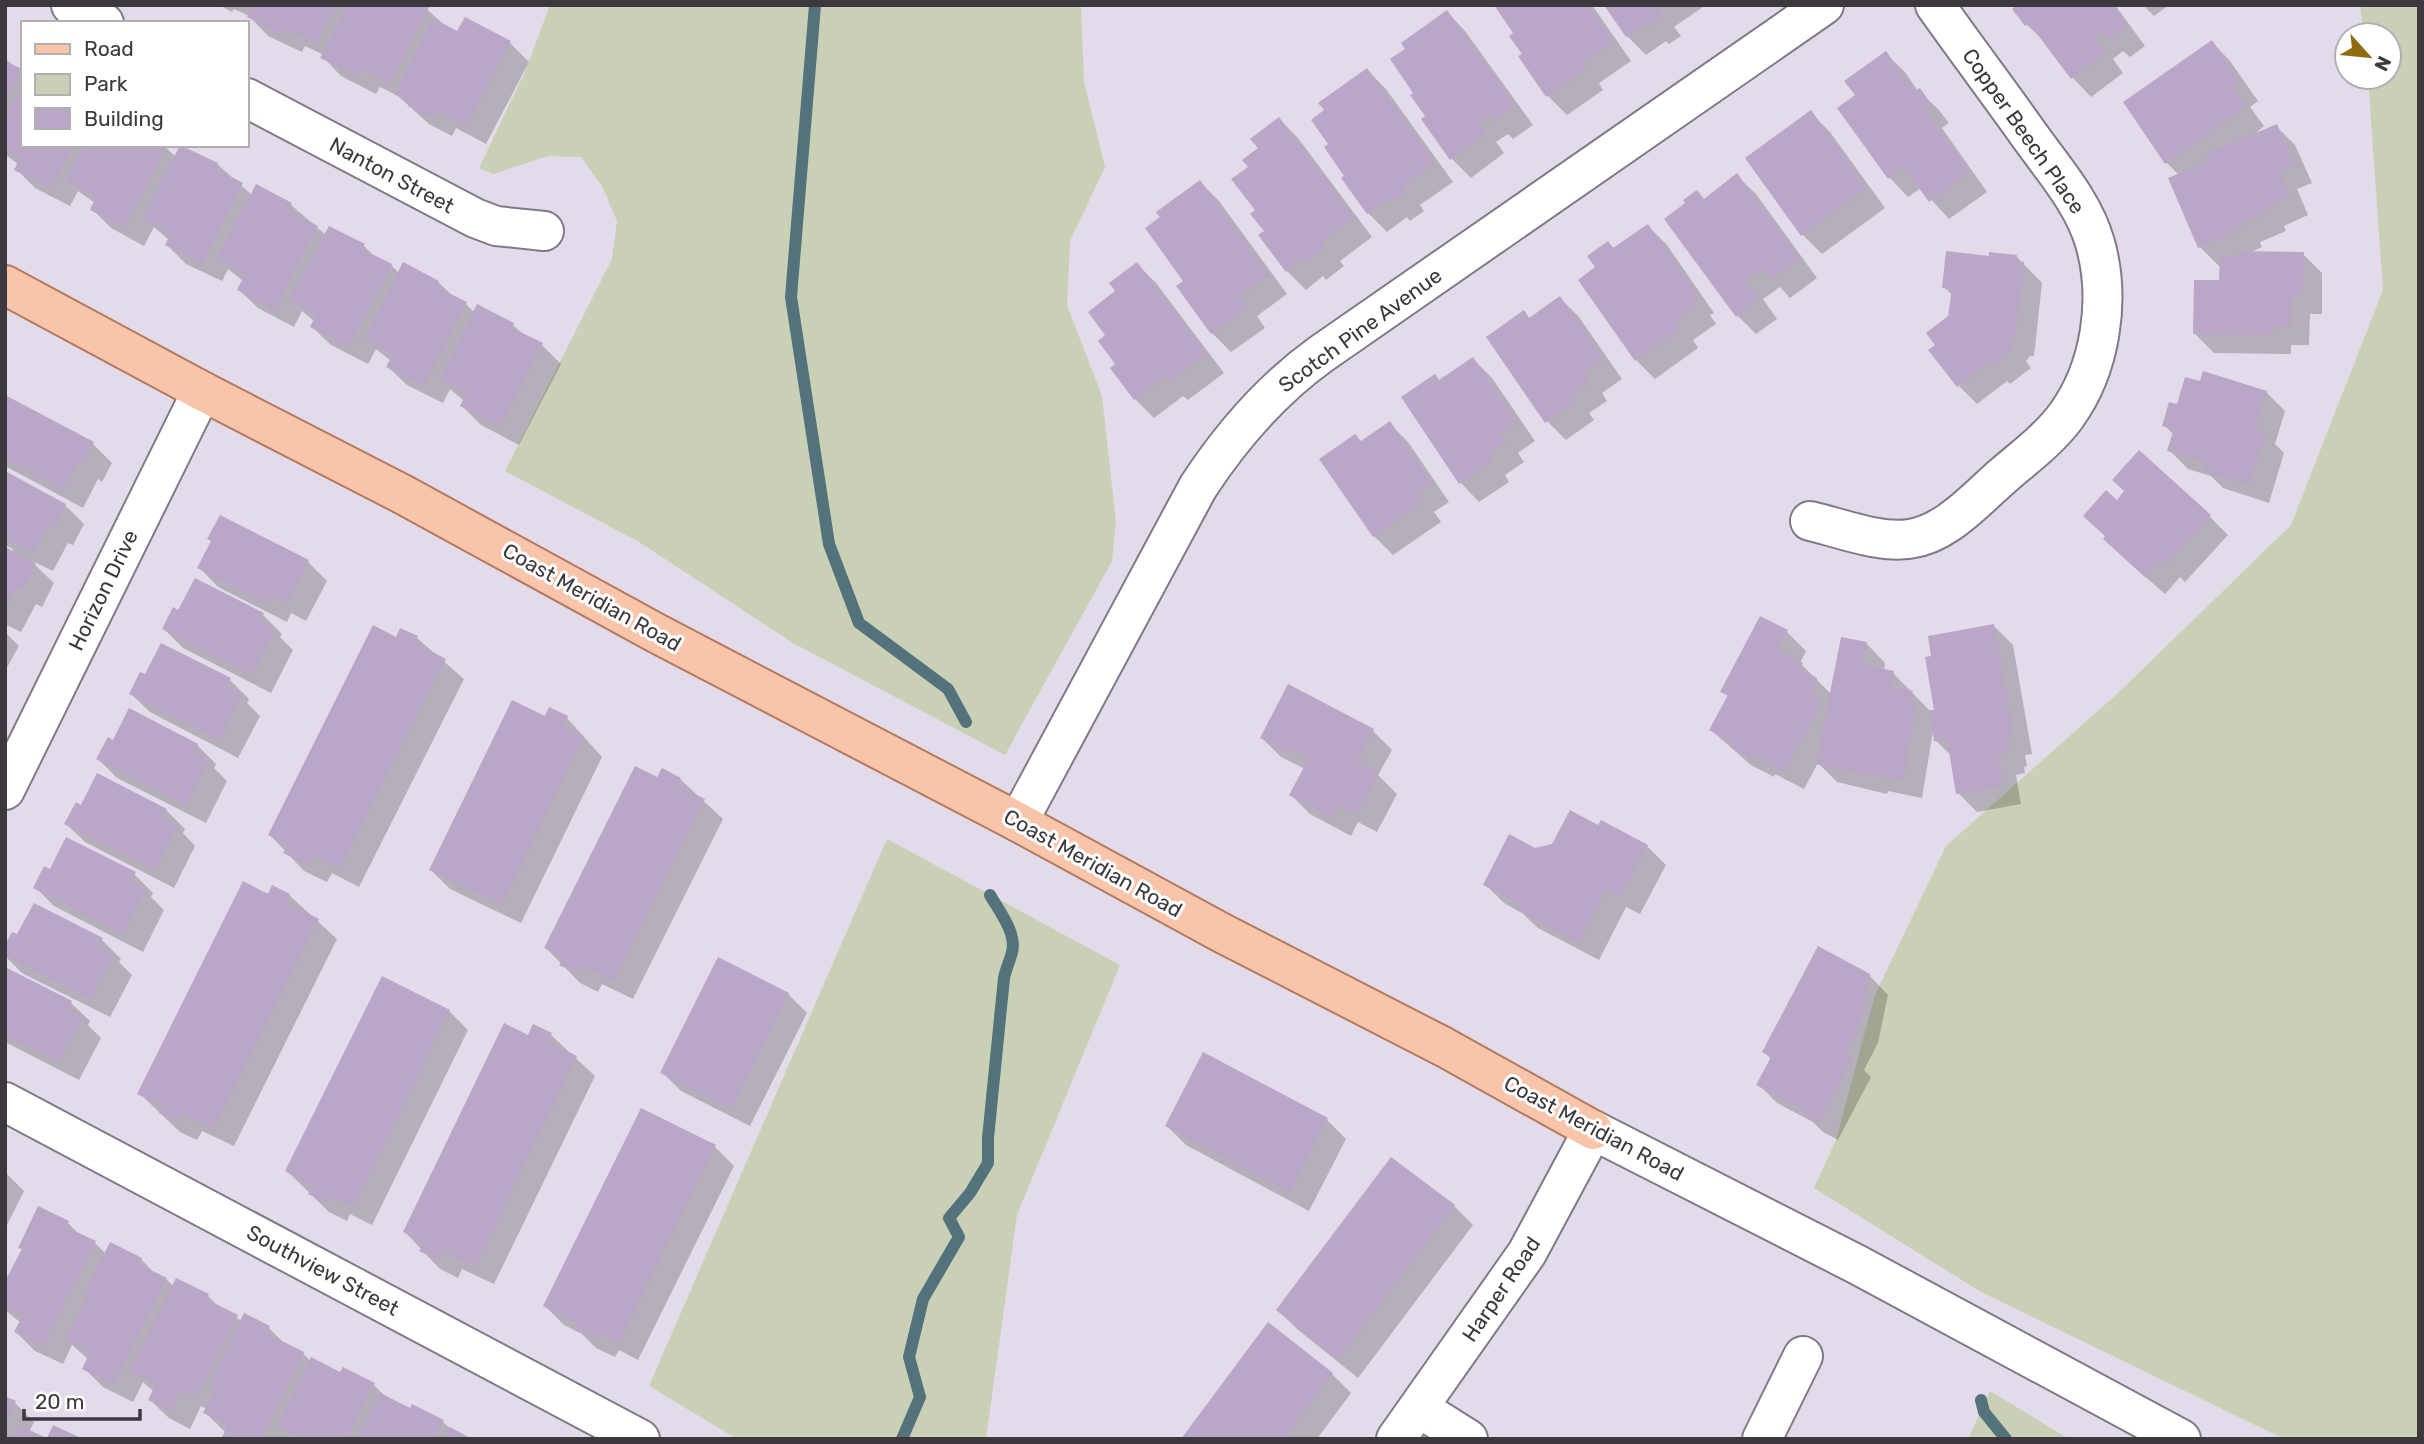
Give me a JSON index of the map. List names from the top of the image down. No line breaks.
{"streets":{"main road":["Coast Meridian Road"],"street":["Copper Beech Place","Nanton Street","Scotch Pine Avenue","Horizon Drive","Southview Street","Harper Road"]},"crossings":[["Scotch Pine Avenue","Coast Meridian Road"],["Horizon Drive","Coast Meridian Road"],["Coast Meridian Road","Harper Road"]],"legend":["Road","Park","Building"],"scale_bar":"20 m","north":"bottom right"}
